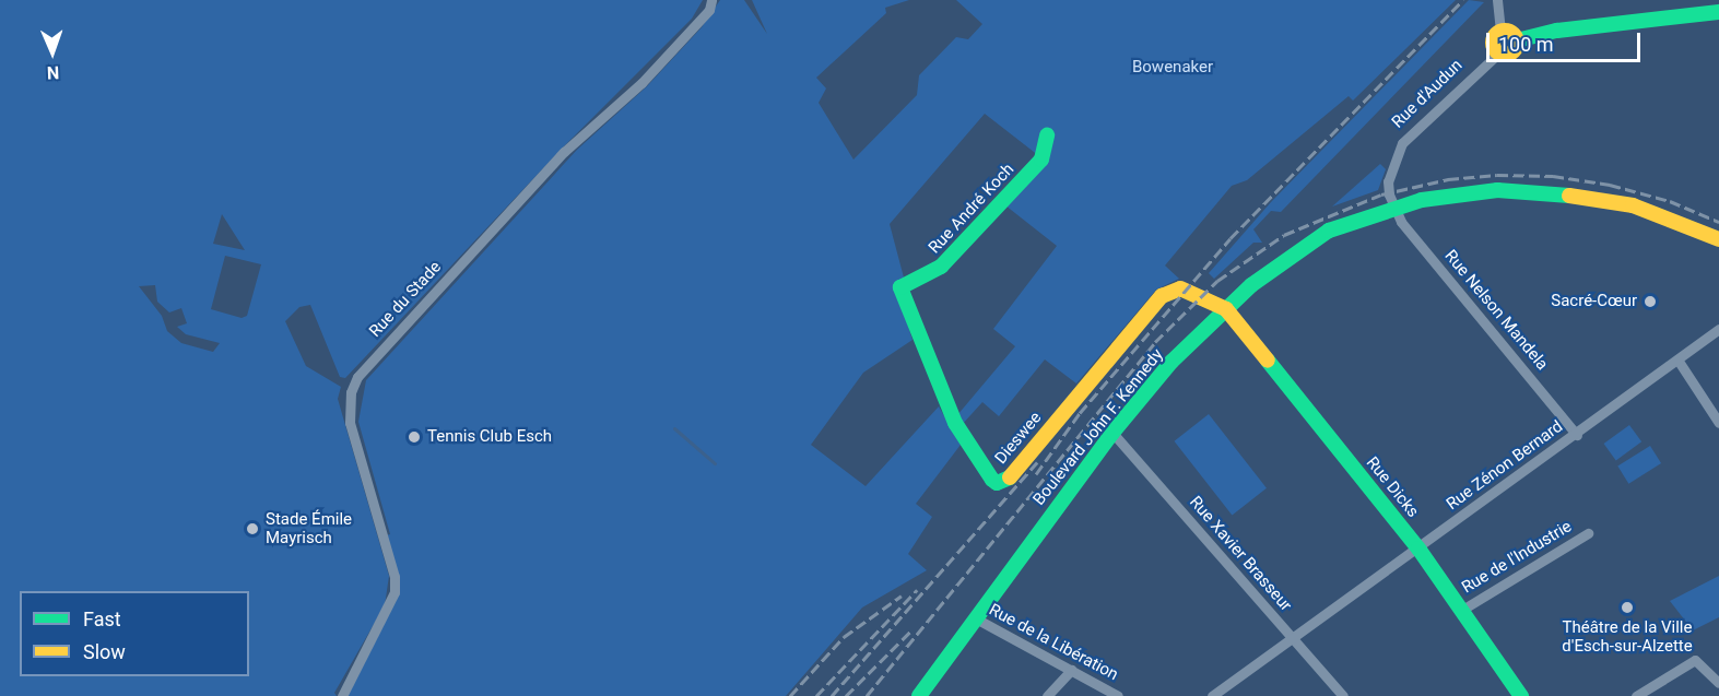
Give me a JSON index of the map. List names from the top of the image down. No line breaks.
{"streets":{"street":["Rue d'Audun","Rue André Koch","Rue du Stade","Rue Nelson Mandela","Boulevard John F. Kennedy","Dieswee","Rue Zénon Bernard","Rue Dicks","Rue Xavier Brasseur","Rue de l'Industrie","Rue de la Libération"]},"crossings":[["Rue d'Audun","Rue Nelson Mandela"],["Rue d'Audun","Boulevard John F. Kennedy"],["Rue André Koch","Dieswee"],["Rue Nelson Mandela","Boulevard John F. Kennedy"],["Rue Nelson Mandela","Rue Zénon Bernard"],["Boulevard John F. Kennedy","Dieswee"],["Boulevard John F. Kennedy","Rue Dicks"],["Boulevard John F. Kennedy","Rue Xavier Brasseur"],["Boulevard John F. Kennedy","Rue de la Libération"],["Dieswee","Rue Dicks"],["Rue Zénon Bernard","Rue Dicks"],["Rue Zénon Bernard","Rue Xavier Brasseur"],["Rue Dicks","Rue de l'Industrie"]],"parks":["Bowenaker"],"places":["Sacré-Cœur","Tennis Club Esch","Stade Émile Mayrisch","Théâtre de la Ville d'Esch-sur-Alzette"],"legend":["Fast","Slow"],"scale_bar":"100 m","north":"bottom"}
